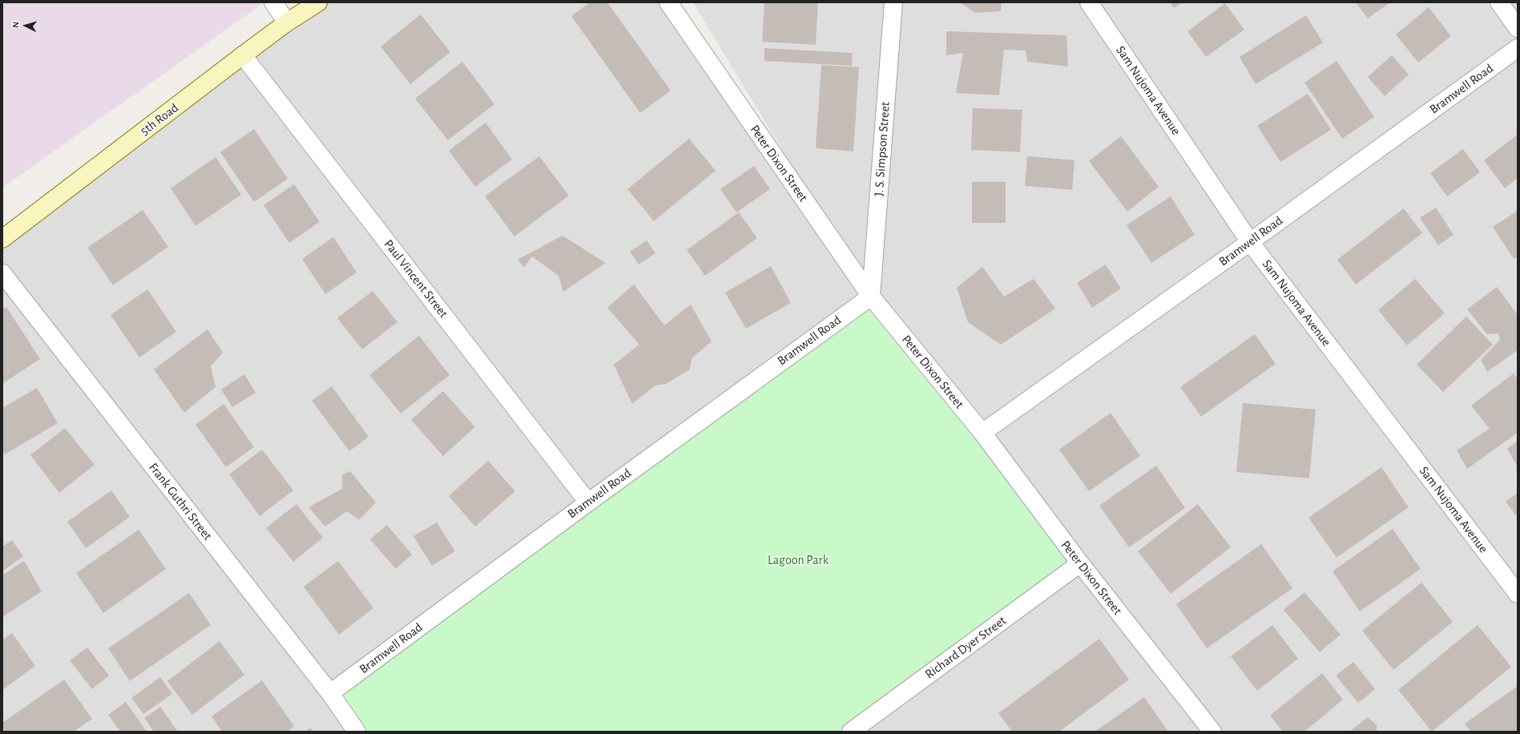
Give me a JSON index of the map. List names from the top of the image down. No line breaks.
{"streets":{"street":["Bramwell Road","Sam Nujoma Avenue","5th Road","J. S. Simpson Street","Peter Dixon Street","Paul Vincent Street","Frank Guthri Street","Richard Dyer Street"]},"crossings":[["Bramwell Road","Sam Nujoma Avenue"],["Bramwell Road","J. S. Simpson Street"],["Bramwell Road","Peter Dixon Street"],["Bramwell Road","Paul Vincent Street"],["Bramwell Road","Frank Guthri Street"],["5th Road","Paul Vincent Street"],["J. S. Simpson Street","Peter Dixon Street"],["Peter Dixon Street","Richard Dyer Street"]],"parks":["Lagoon Park"],"north":"left"}
